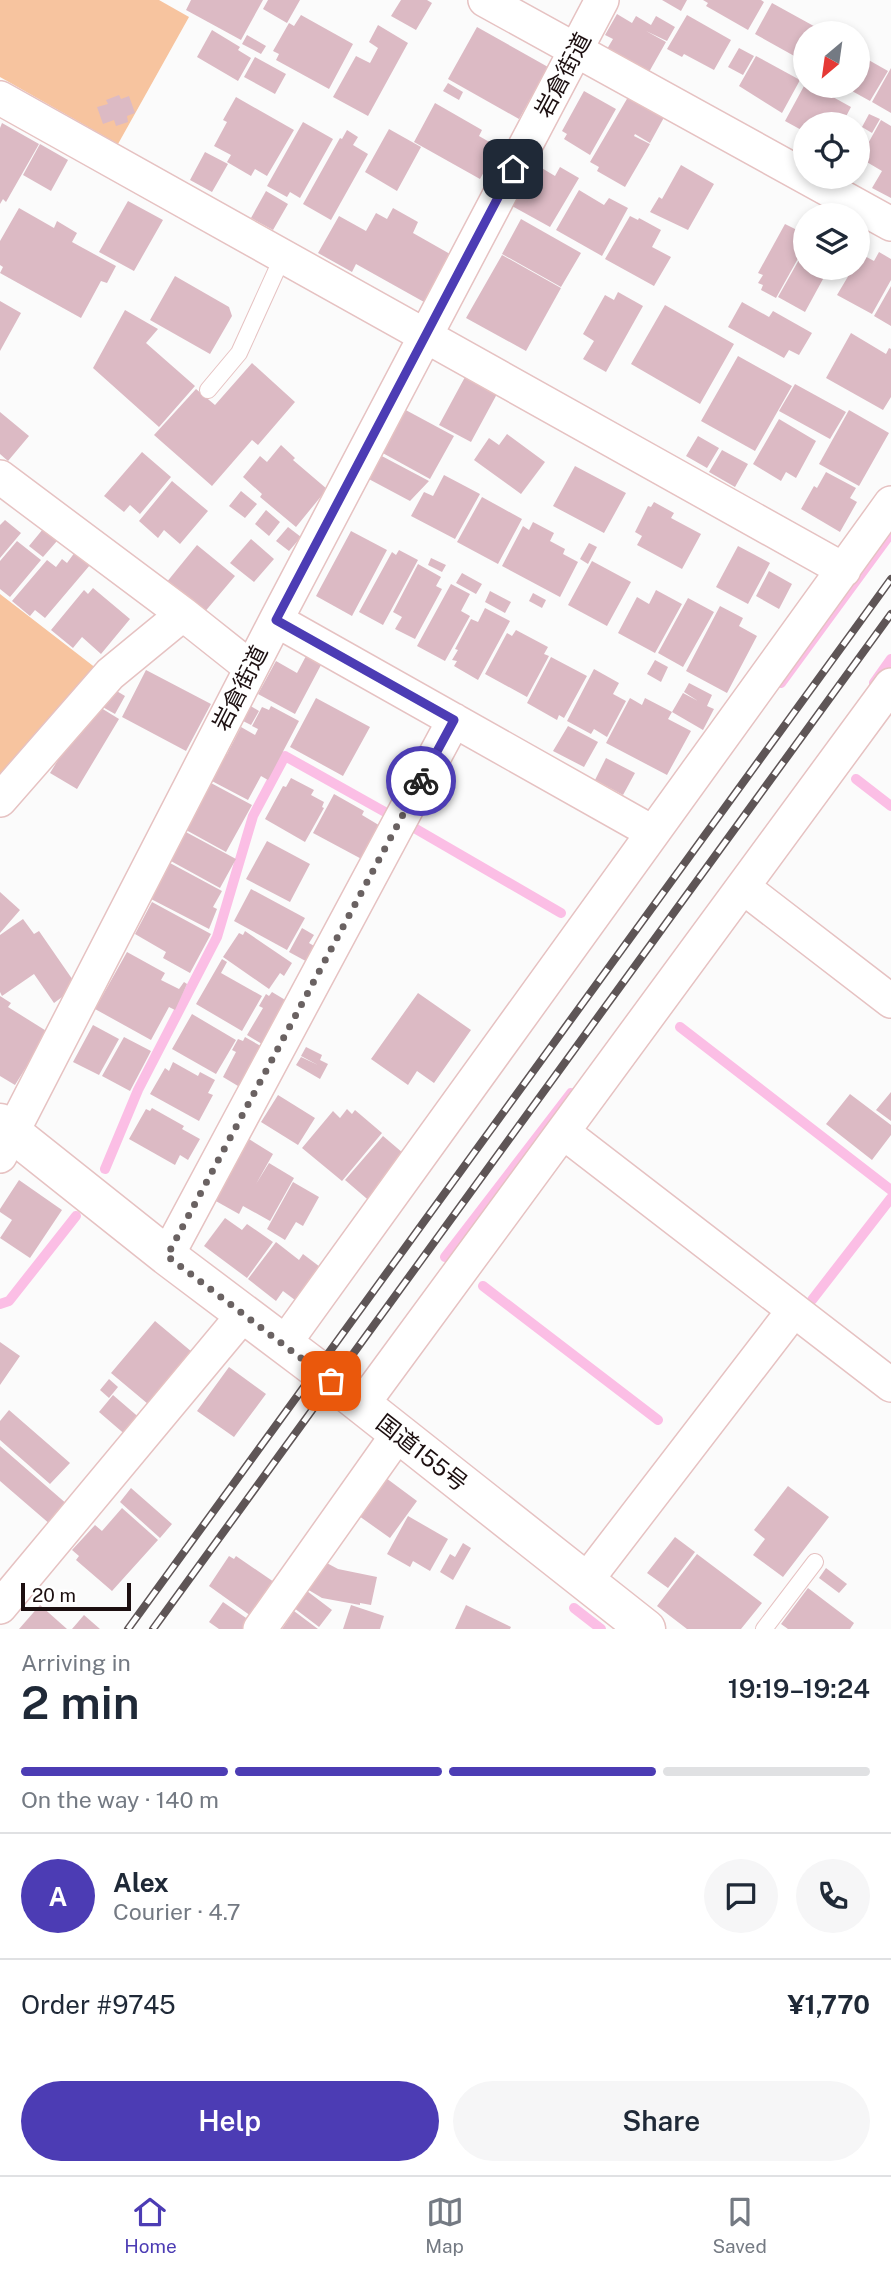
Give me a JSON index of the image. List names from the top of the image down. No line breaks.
{"streets":{"highway":["国道155号"],"street":["岩倉街道"]},"crossings":[["岩倉街道","国道155号"]],"scale_bar":"20 m","north":"bottom left","page":{"scale":"20 m","heading":["2 min","Arriving in","19:19–19:24"],"panel":["Alex","Courier · 4.7","Order #9745","¥1,770"],"bar":"On the way · 140 m","round":"A","buttons":["Help","Share"],"tabs":["Home","Map","Saved"]}}
